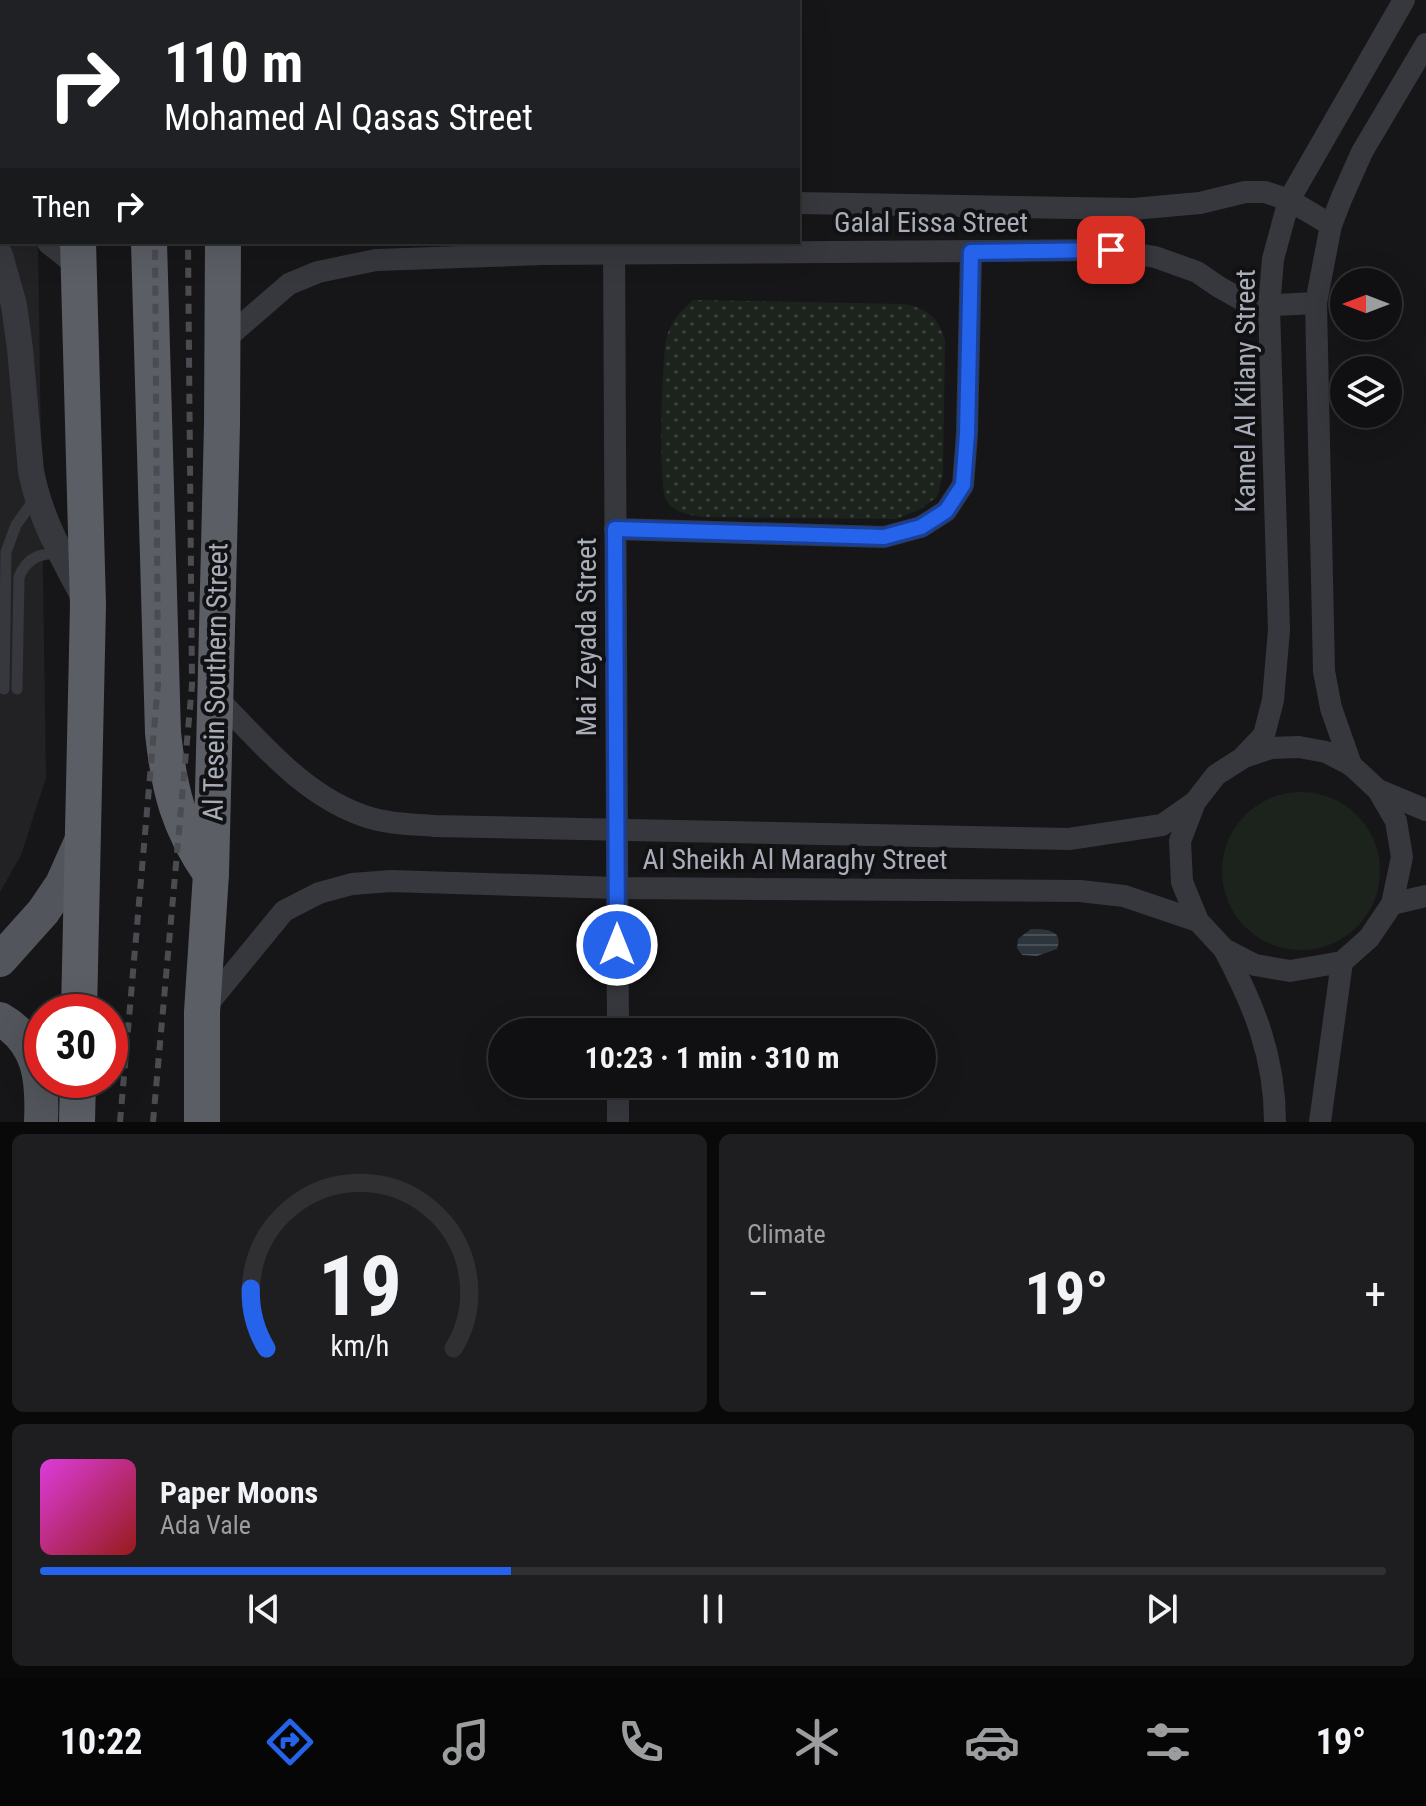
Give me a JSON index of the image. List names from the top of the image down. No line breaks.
{"streets":{"highway":["Al Tesein Southern Street"],"street":["Galal Eissa Street","Kamel Al Kilany Street","Mai Zeyada Street","Al Sheikh Al Maraghy Street"]},"crossings":[["Galal Eissa Street","Kamel Al Kilany Street"],["Galal Eissa Street","Mai Zeyada Street"],["Galal Eissa Street","Al Tesein Southern Street"],["Kamel Al Kilany Street","Al Sheikh Al Maraghy Street"],["Mai Zeyada Street","Al Sheikh Al Maraghy Street"],["Al Tesein Southern Street","Al Sheikh Al Maraghy Street"]],"north":"left","page":{"turn":["110 m","Mohamed Al Qasas Street"],"then":"Then","limit":"30","trip":"10:23 · 1 min · 310 m","tile":"Climate","heat":["−","19°","+"],"song":["Paper Moons","Ada Vale"],"tabs":["10:22","19°"],"gauge":["19","km/h"]}}
